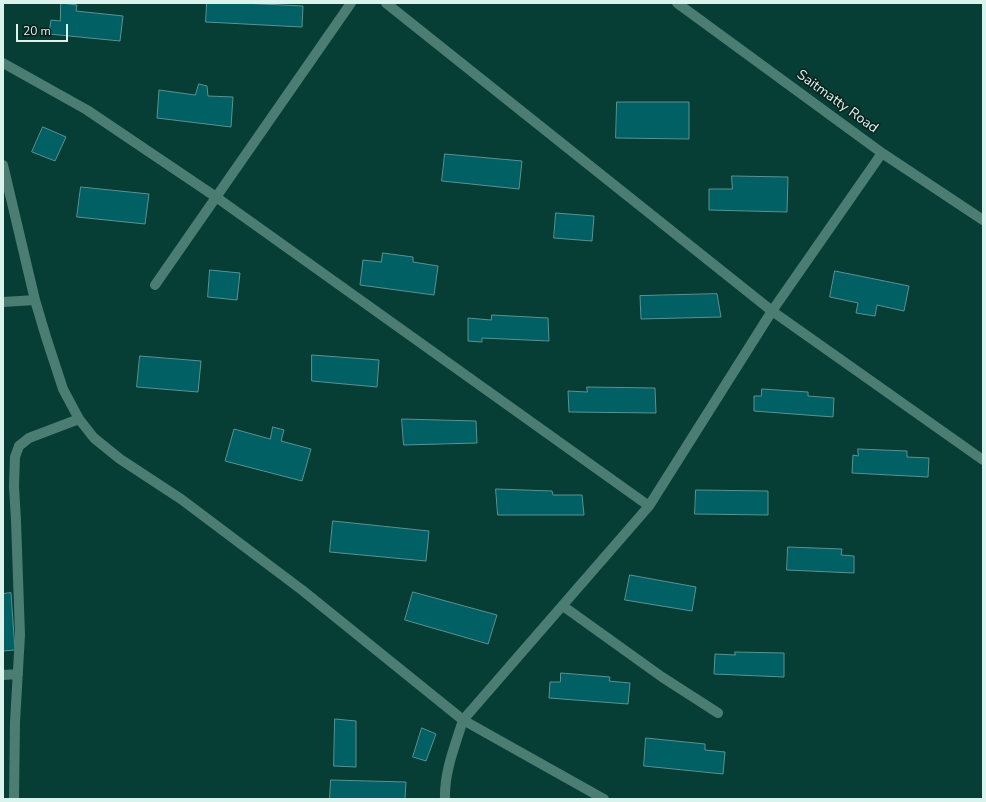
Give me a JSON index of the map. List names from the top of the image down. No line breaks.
{"streets":{"street":["Saitmatty Road"]},"scale_bar":"20 m"}
